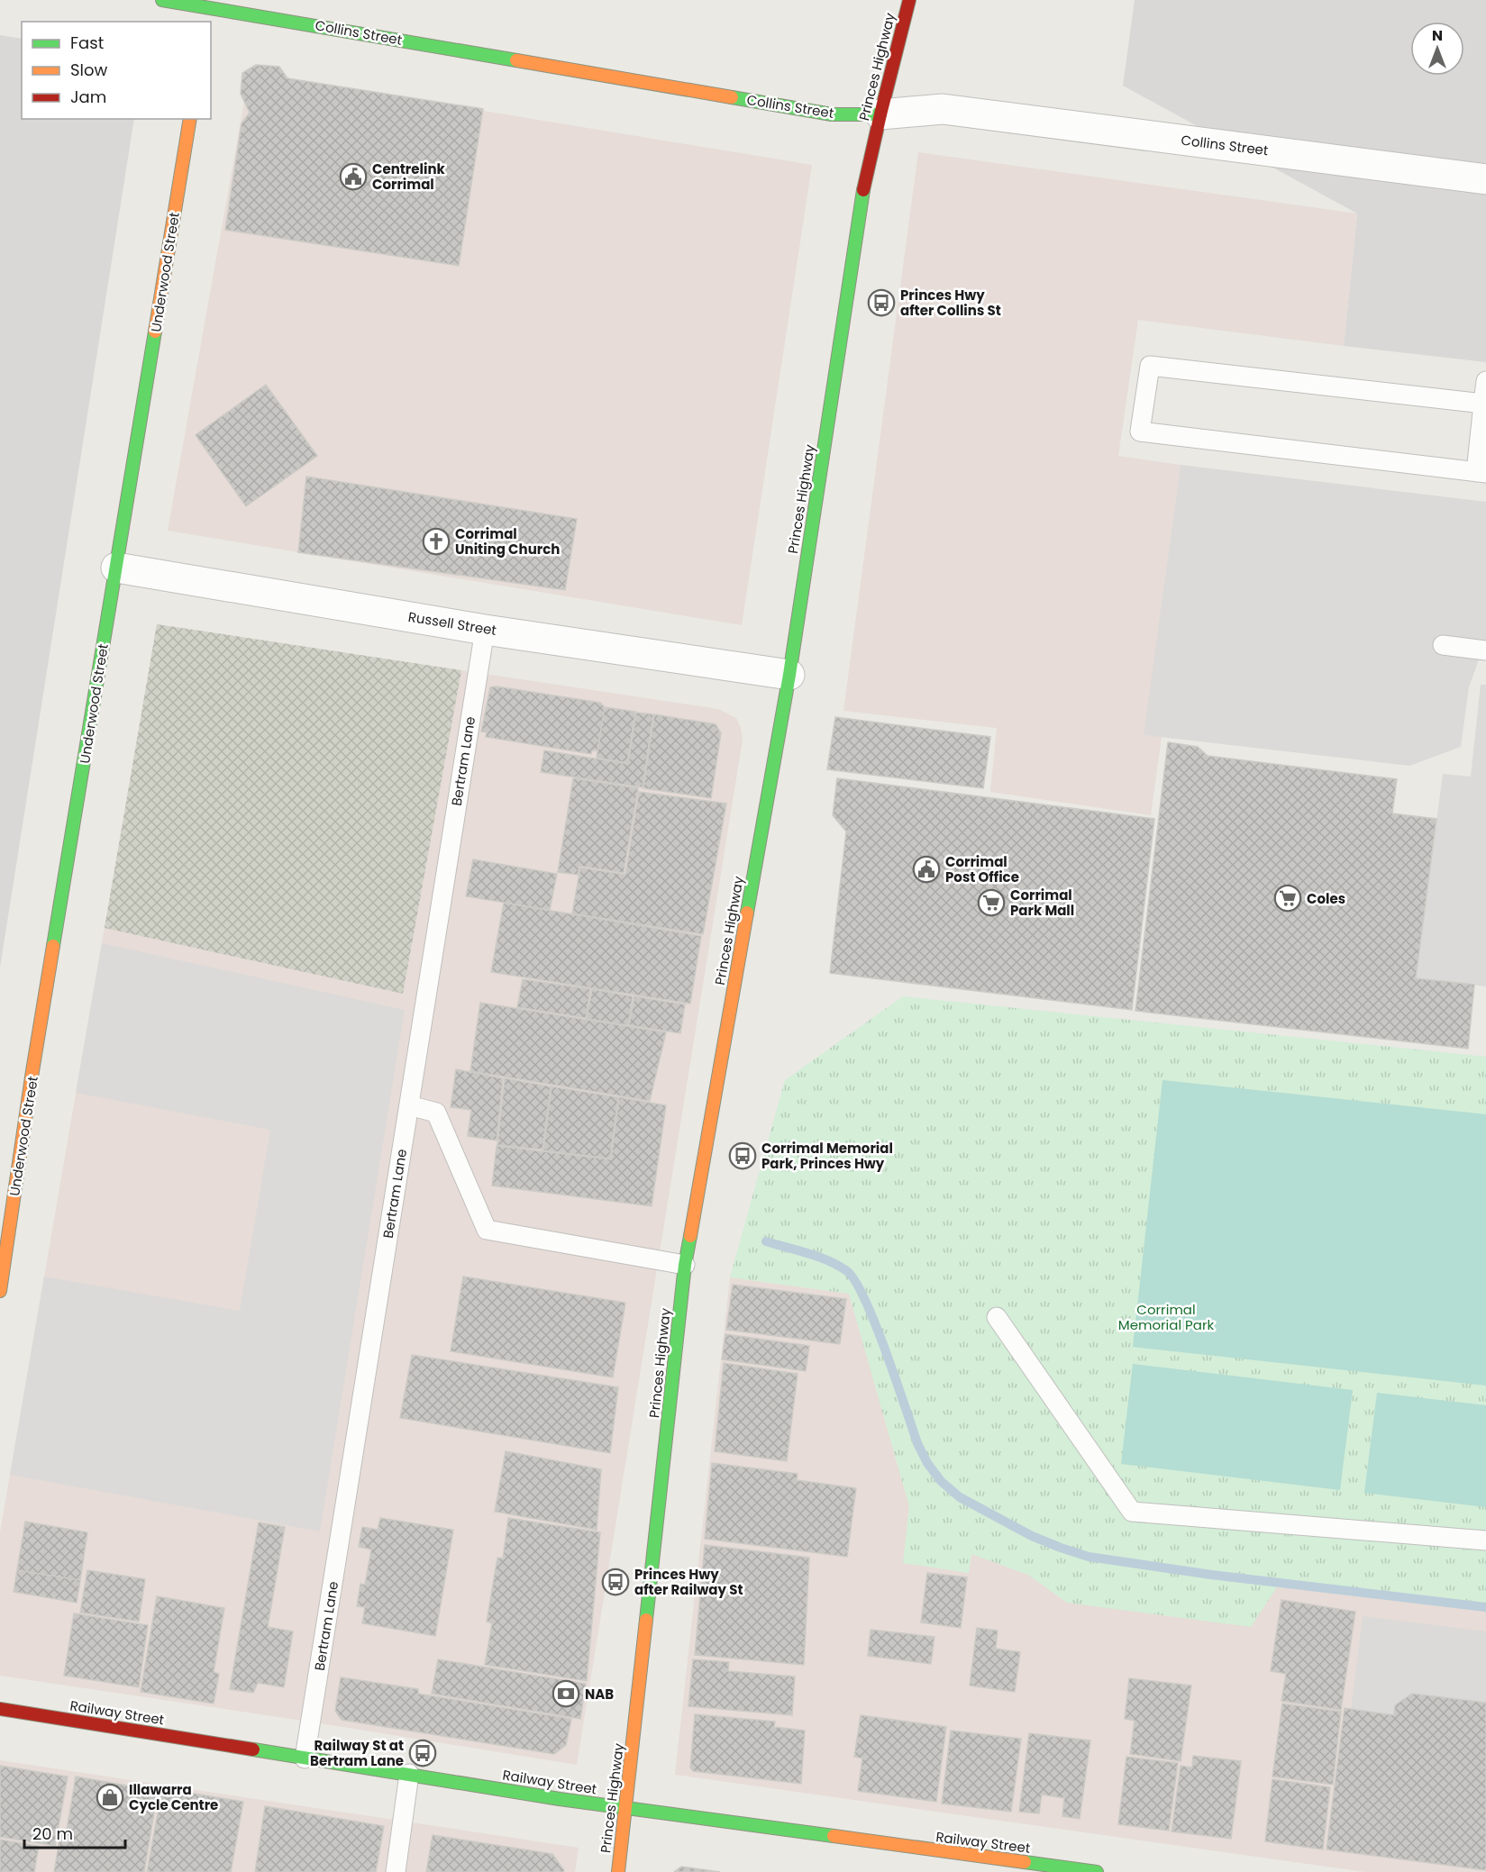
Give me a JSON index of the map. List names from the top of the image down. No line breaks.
{"streets":{"street":["Collins Street","Princes Highway","Underwood Street","Russell Street","Railway Street"],"lane":["Bertram Lane"]},"crossings":[["Collins Street","Princes Highway"],["Princes Highway","Russell Street"],["Princes Highway","Railway Street"],["Underwood Street","Russell Street"],["Russell Street","Bertram Lane"],["Bertram Lane","Railway Street"]],"parks":["Corrimal Memorial Park"],"places":{"public building":["Centrelink Corrimal","Corrimal Post Office"],"bus stop":["Princes Hwy after Collins St","Corrimal Memorial Park, Princes Hwy","Princes Hwy after Railway St","Railway St at Bertram Lane"],"church":["Corrimal Uniting Church"],"supermarket":["Coles","Corrimal Park Mall"],"bank":["NAB"],"shop":["Illawarra Cycle Centre"]},"legend":["Fast","Slow","Jam"],"scale_bar":"20 m","north":"top"}
